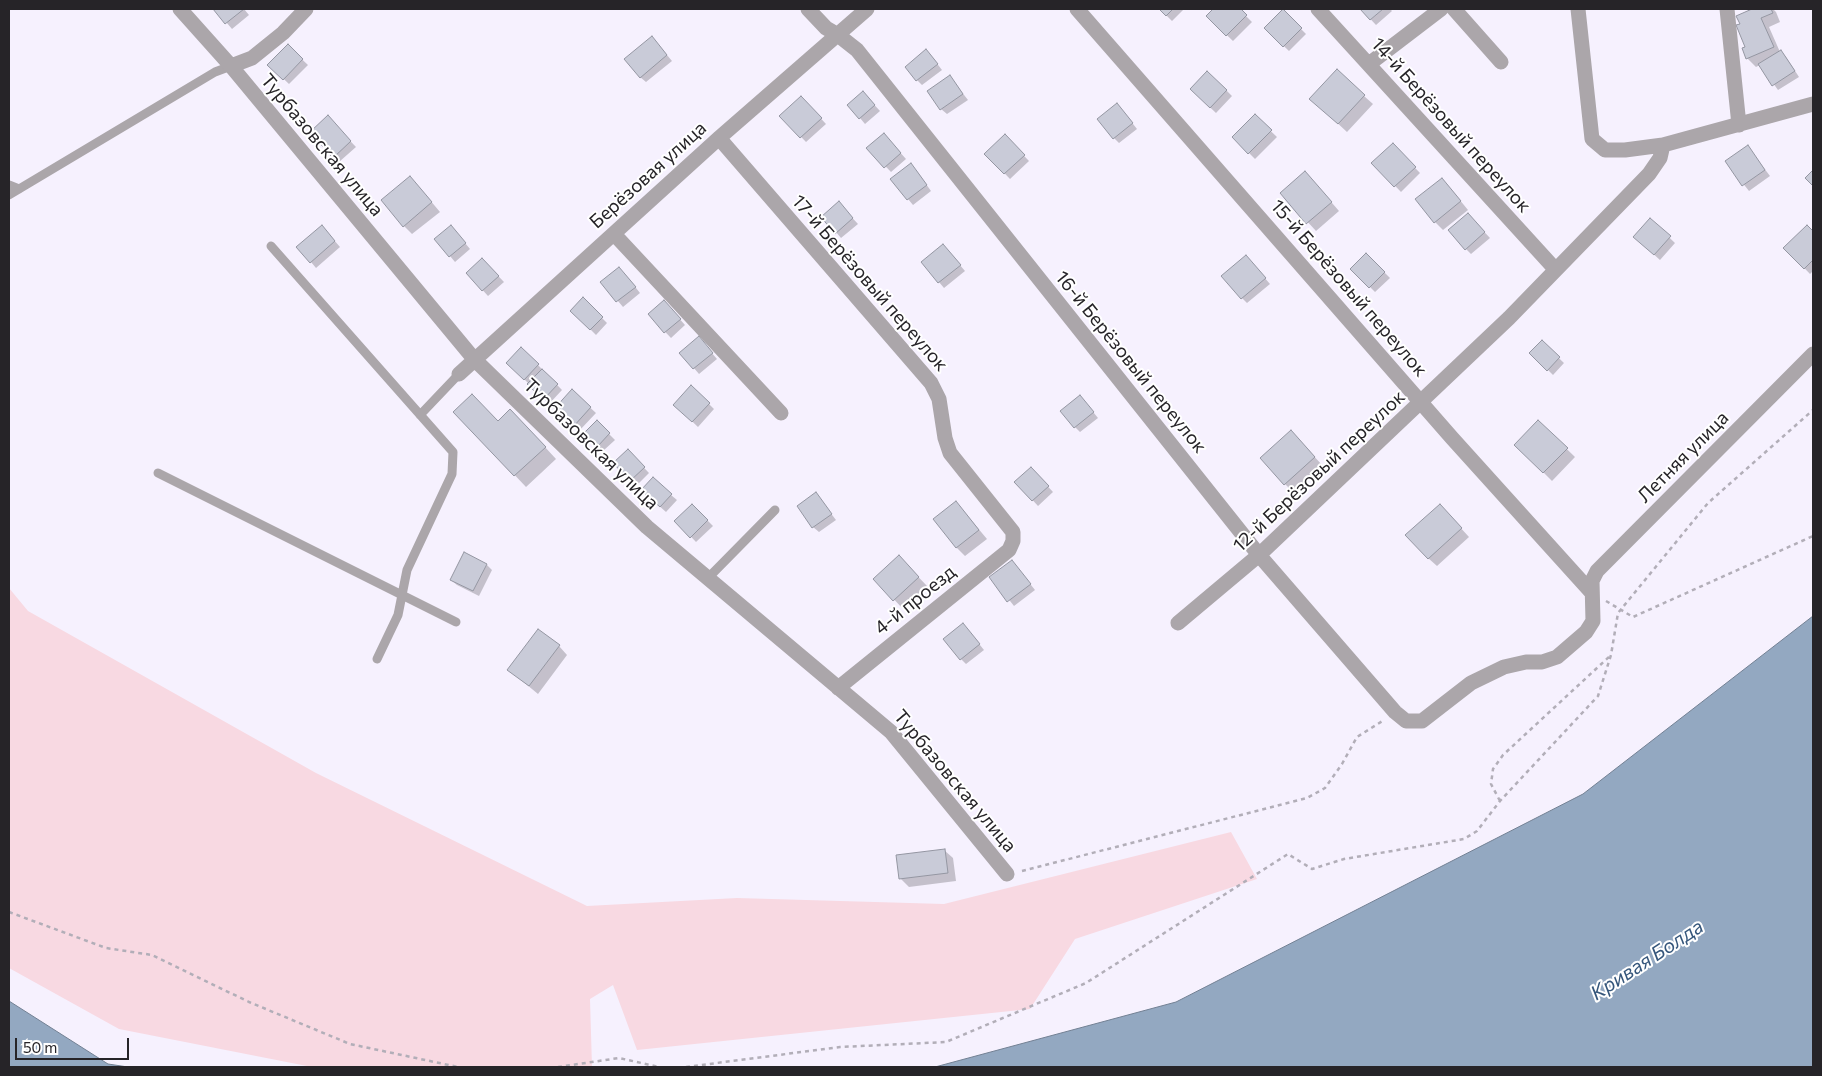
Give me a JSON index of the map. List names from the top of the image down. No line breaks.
{"streets":{"street":["14-й Берёзовый переулок","Турбазовская улица","Берёзовая улица","17-й Берёзовый переулок","15-й Берёзовый переулок","16-й Берёзовый переулок","Летняя улица","12-й Берёзовый переулок","4-й проезд"]},"crossings":[["14-й Берёзовый переулок","12-й Берёзовый переулок"],["Турбазовская улица","Берёзовая улица"],["Турбазовская улица","4-й проезд"],["Берёзовая улица","17-й Берёзовый переулок"],["Берёзовая улица","16-й Берёзовый переулок"],["17-й Берёзовый переулок","4-й проезд"],["15-й Берёзовый переулок","Летняя улица"],["15-й Берёзовый переулок","12-й Берёзовый переулок"],["16-й Берёзовый переулок","Летняя улица"],["16-й Берёзовый переулок","12-й Берёзовый переулок"]],"water":["Кривая Болда"],"scale_bar":"50 m"}
